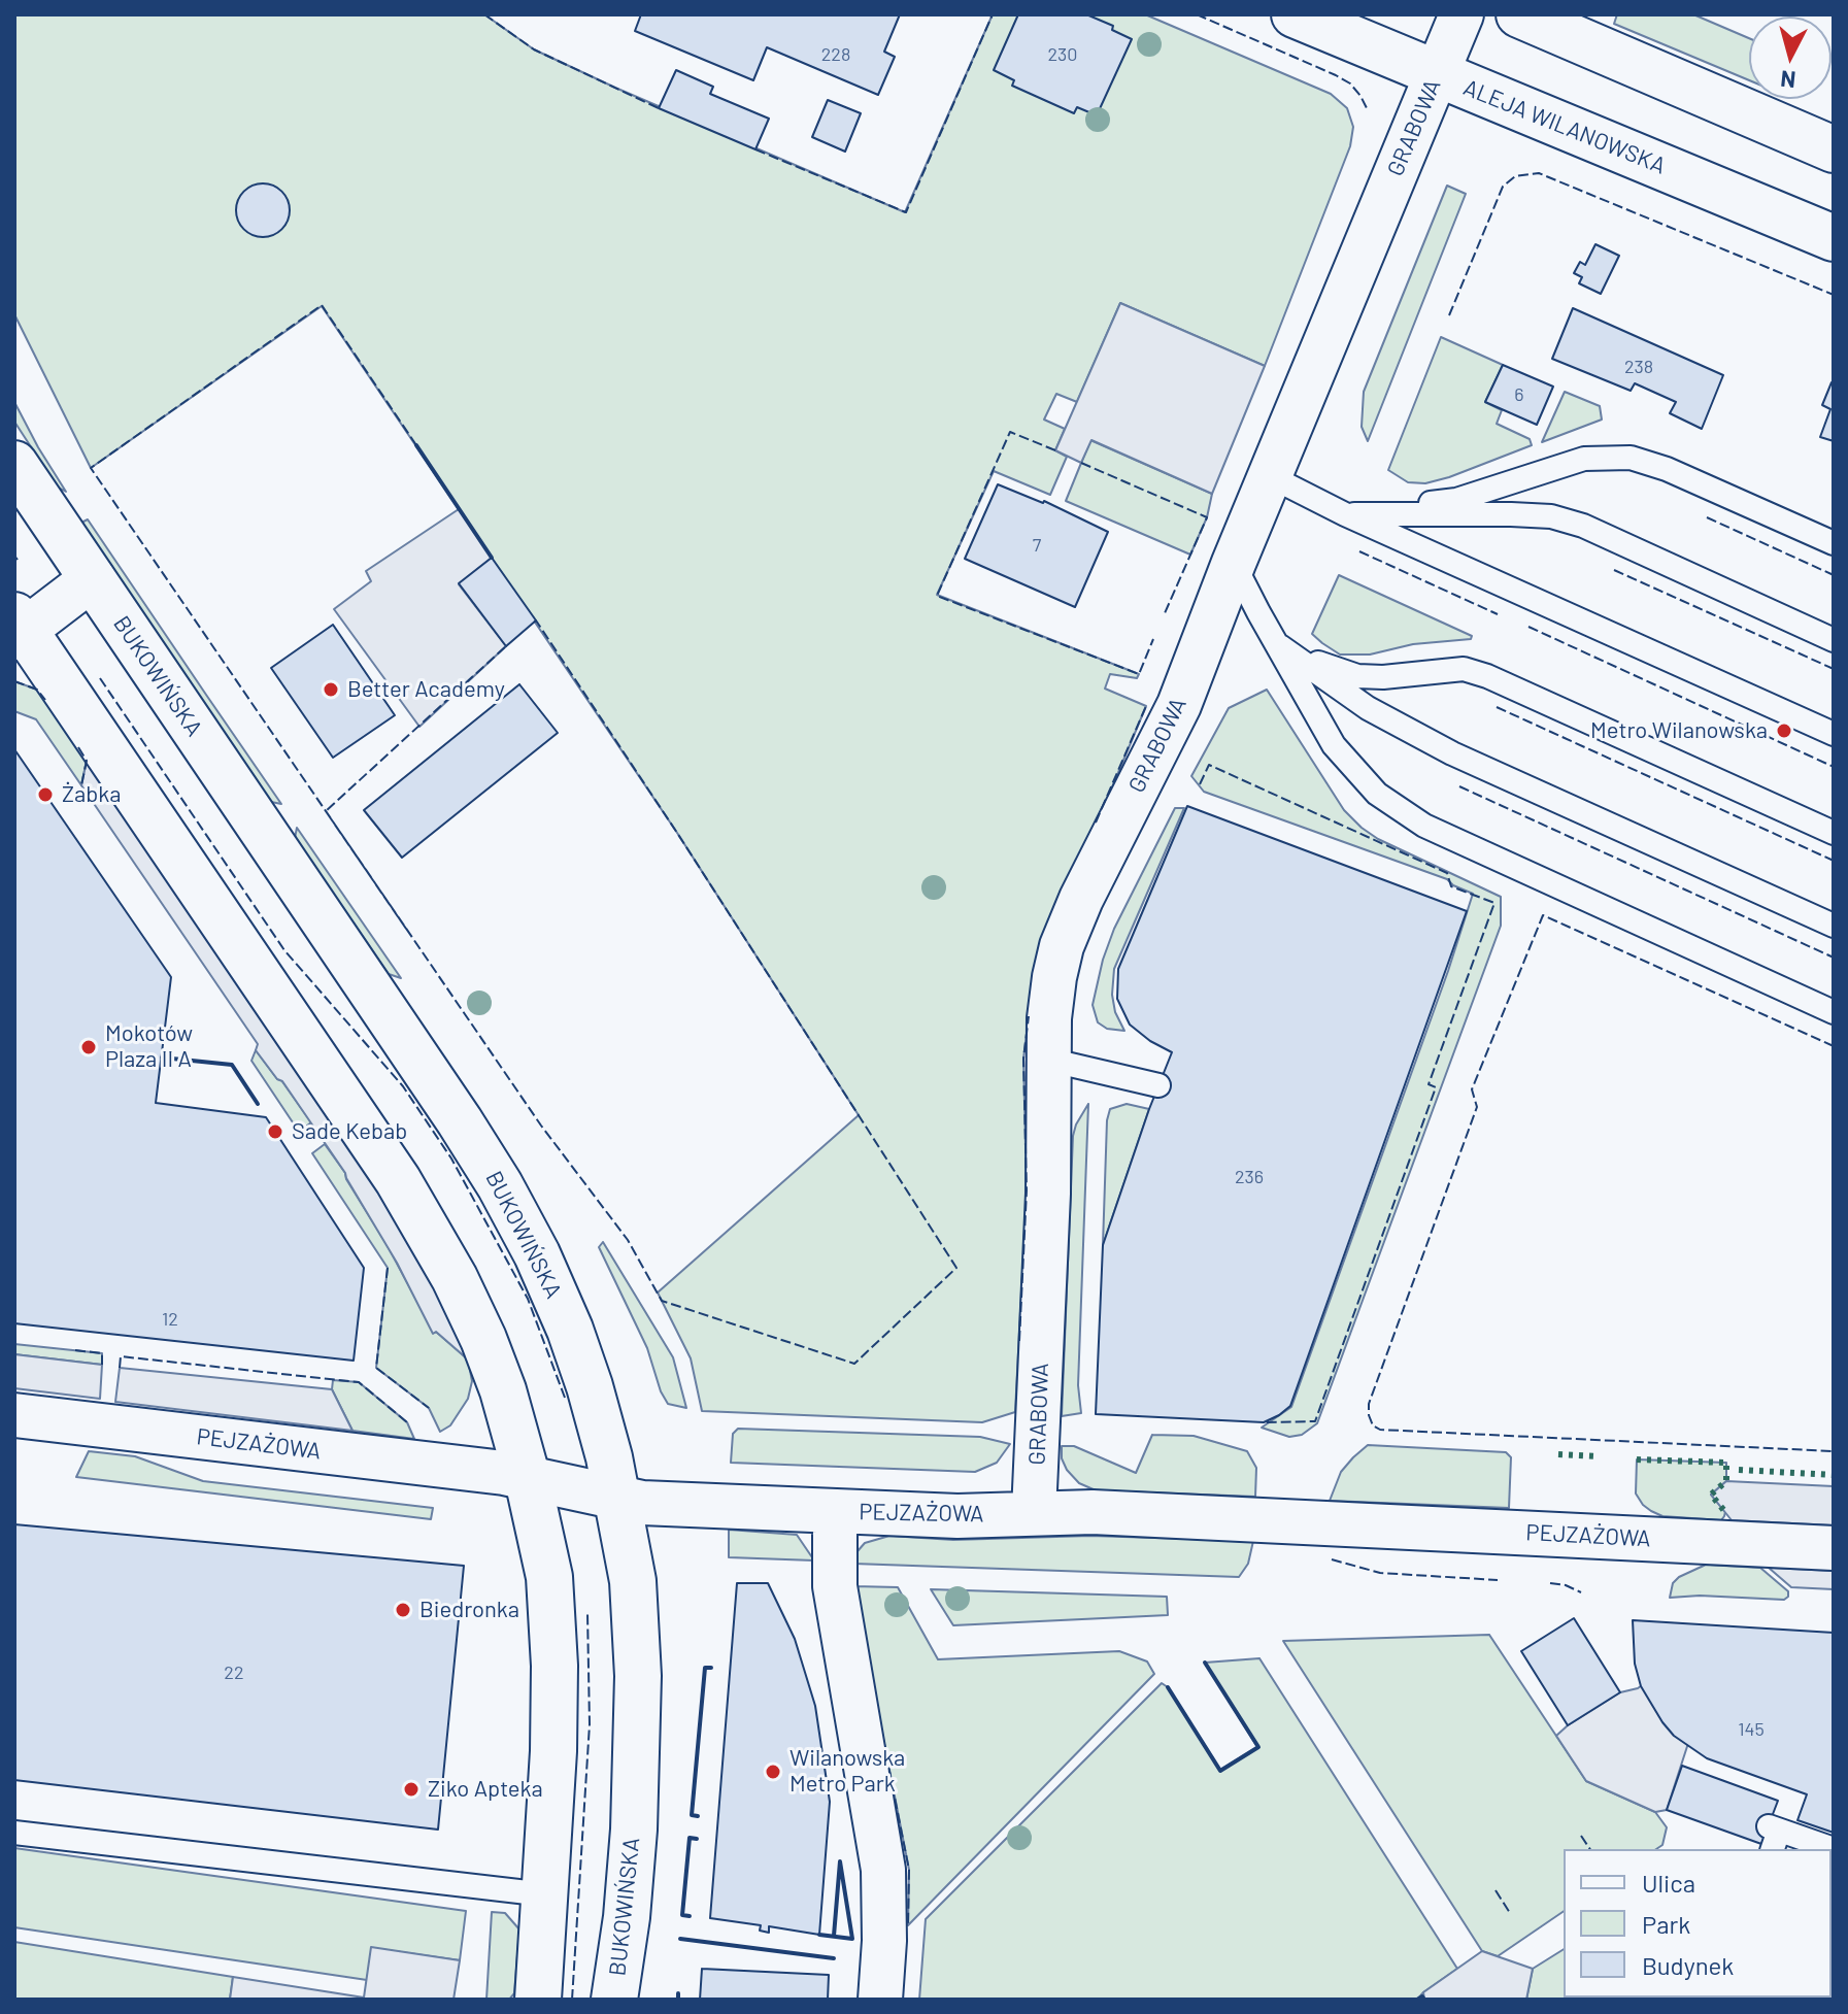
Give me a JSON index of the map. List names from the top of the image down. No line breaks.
{"streets":{"street":["ALEJA WILANOWSKA","GRABOWA","BUKOWIŃSKA","PEJZAŻOWA"]},"crossings":[["ALEJA WILANOWSKA","GRABOWA"],["GRABOWA","PEJZAŻOWA"],["BUKOWIŃSKA","PEJZAŻOWA"]],"places":["Better Academy","Metro Wilanowska","Żabka","Mokotów Plaza II A","Sade Kebab","Biedronka","Wilanowska Metro Park","Ziko Apteka"],"house_numbers":["228","230","238","6","7","236","12","22","145"],"legend":["Ulica","Park","Budynek"],"north":"bottom"}
